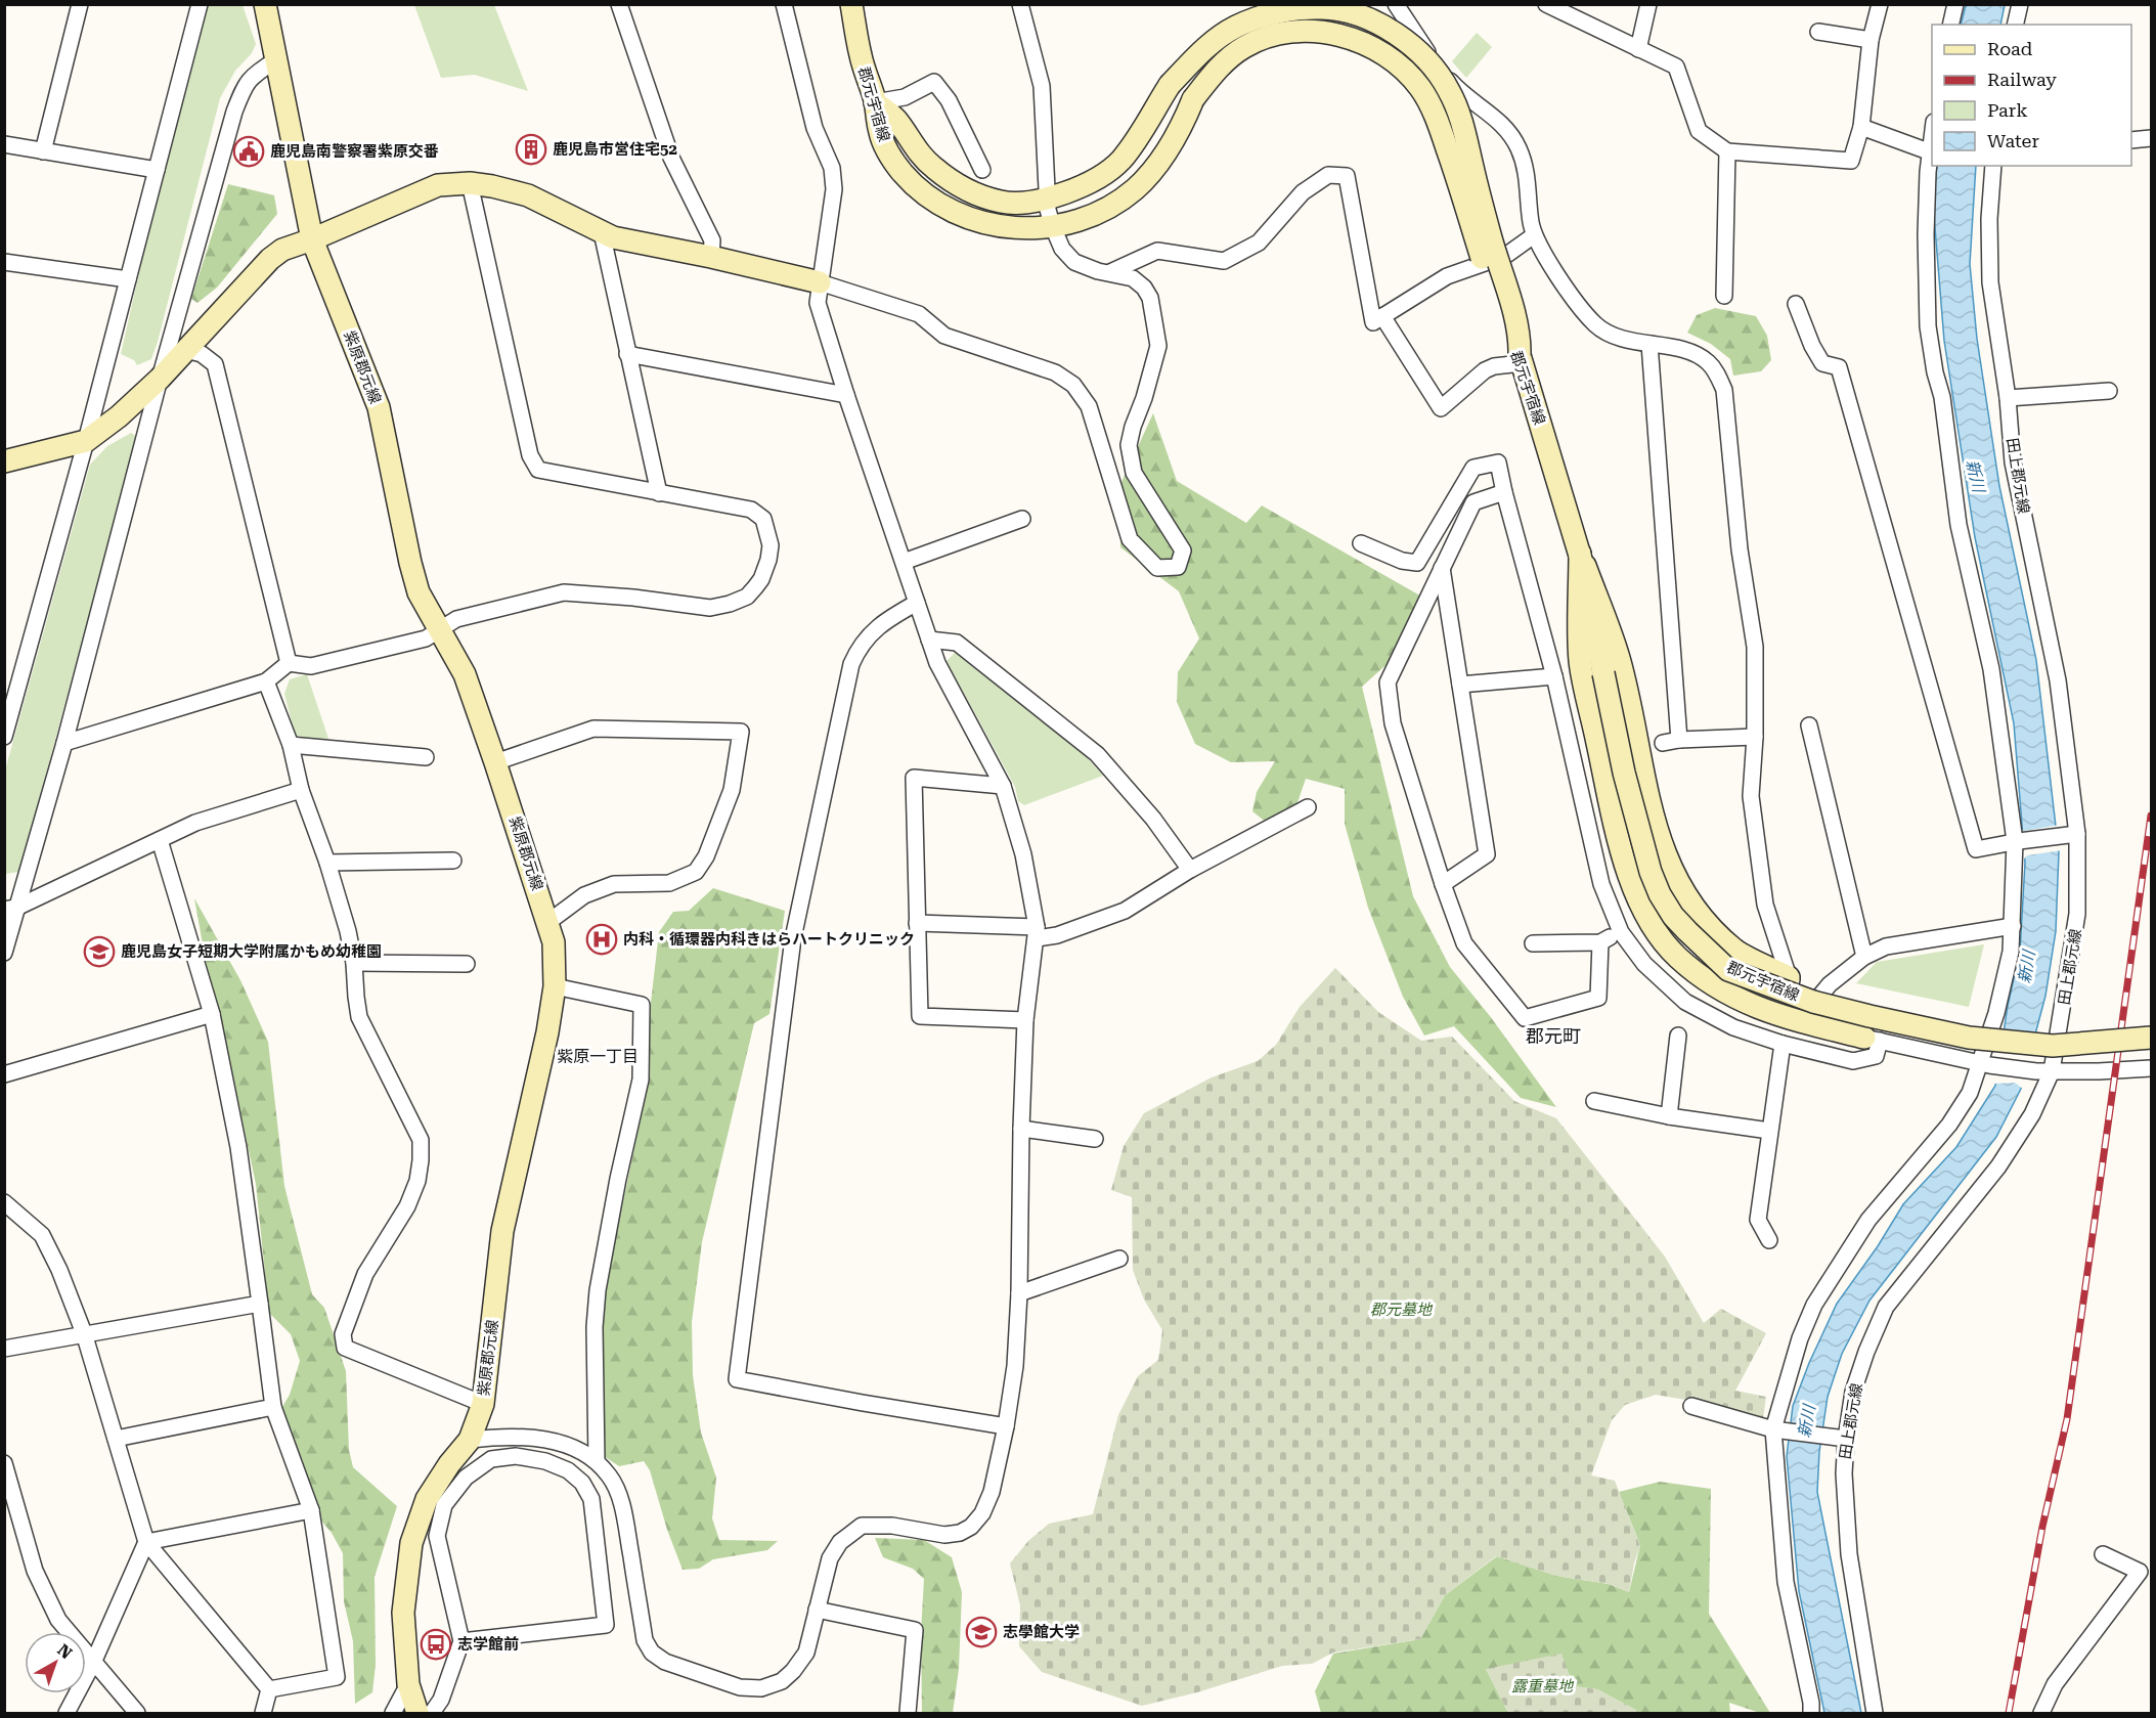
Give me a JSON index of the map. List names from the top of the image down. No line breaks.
{"streets":{"street":["郡元宇宿線","紫原郡元線","田上郡元線"]},"districts":["郡元町","紫原一丁目"],"water":["新川"],"parks":["郡元墓地","露重墓地"],"places":{"building":["鹿児島市営住宅52"],"public building":["鹿児島南警察署紫原交番"],"hospital":["内科・循環器内科きはらハートクリニック"],"school or university":["鹿児島女子短期大学附属かもめ幼稚園","志學館大学"],"bus stop":["志学館前"]},"legend":["Road","Railway","Park","Water"],"north":"top right"}
